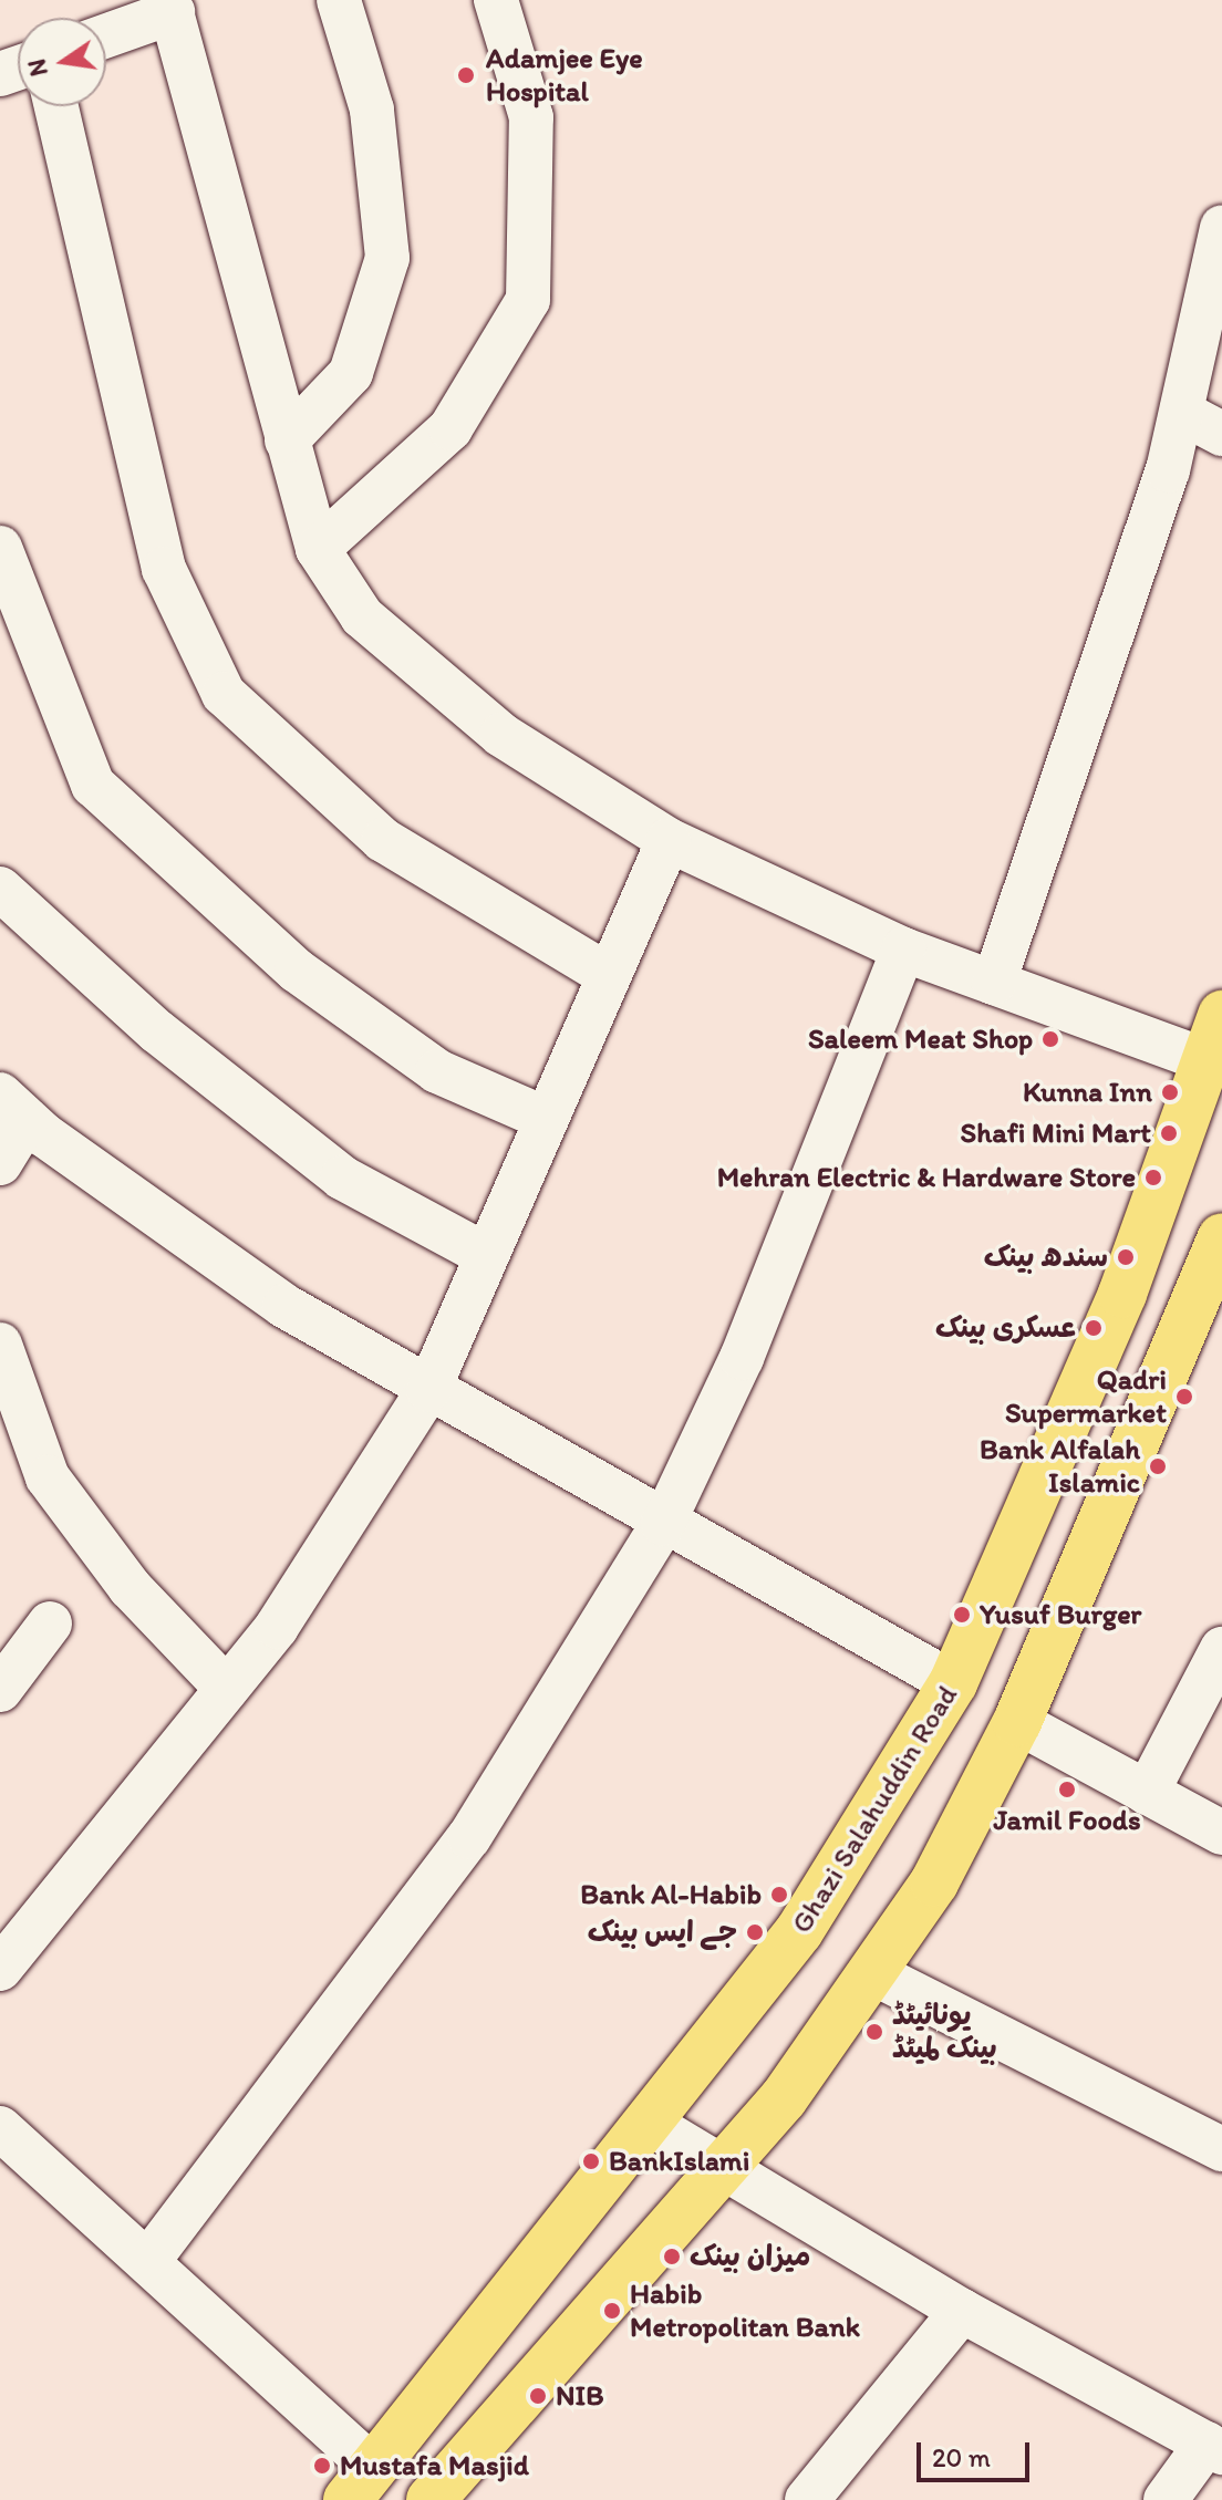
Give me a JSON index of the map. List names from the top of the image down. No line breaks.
{"streets":{"main road":["Ghazi Salahuddin Road"]},"places":["Adamjee Eye Hospital","Saleem Meat Shop","Kunna Inn","Shafi Mini Mart","Mehran Electric & Hardware Store","سندھ بینک","عسکری بینک","Qadri Supermarket","Bank Alfalah Islamic","Yusuf Burger","Jamil Foods","Bank Al-Habib","جے ایس بینک","یونائیٹڈ بینک لمیٹڈ","BankIslami","میزان بینک","Habib Metropolitan Bank","NIB","Mustafa Masjid"],"scale_bar":"20 m","north":"left"}
